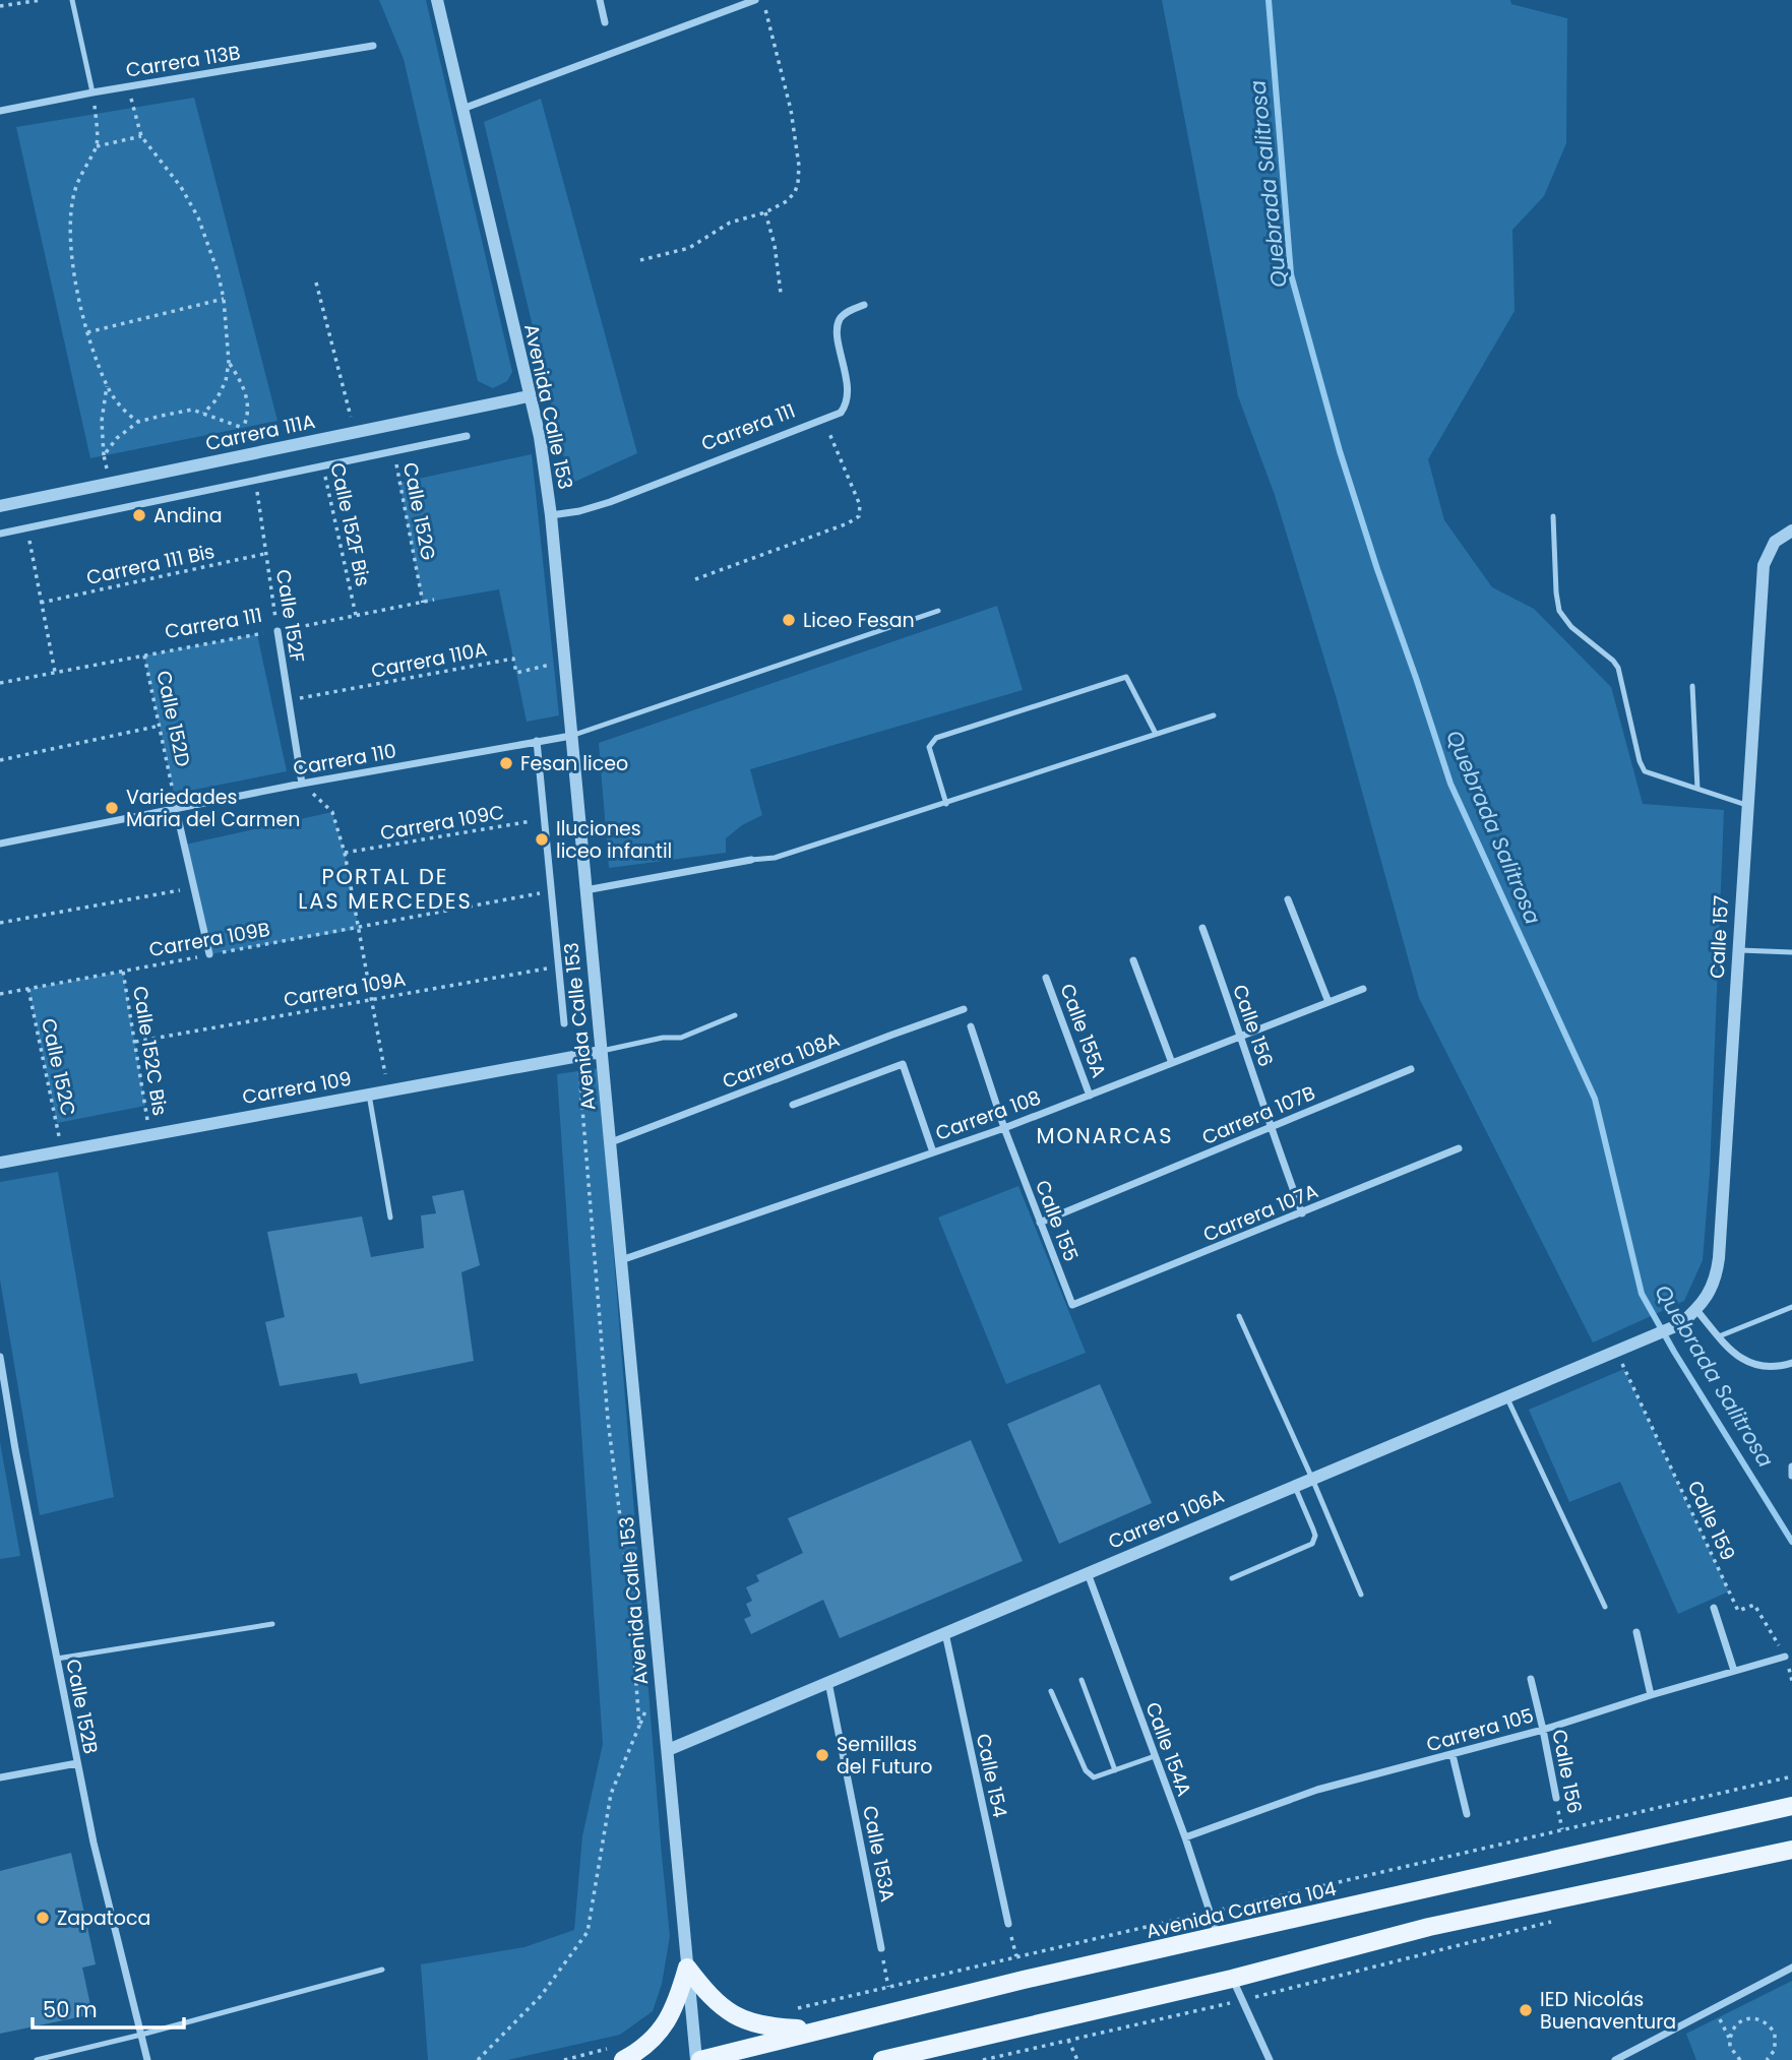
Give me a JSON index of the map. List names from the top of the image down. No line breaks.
{"streets":{"main road":["Avenida Carrera 104"],"street":["Carrera 113B","Avenida Calle 153","Carrera 111","Carrera 111A","Calle 152F","Carrera 110","Calle 157","Calle 156","Calle 155A","Carrera 108A","Carrera 109","Carrera 108","Carrera 107B","Carrera 107A","Calle 155","Carrera 106A","Calle 152B","Carrera 105","Calle 154A","Calle 154","Calle 153A"],"path":["Calle 152G","Calle 152F Bis","Carrera 111 Bis","Carrera 110A","Calle 152D","Carrera 109C","Carrera 109B","Carrera 109A","Calle 152C Bis","Calle 152C","Calle 159"]},"crossings":[["Avenida Calle 153","Carrera 111"],["Avenida Calle 153","Carrera 111A"],["Avenida Calle 153","Carrera 110A"],["Avenida Calle 153","Carrera 110"],["Avenida Calle 153","Carrera 109C"],["Avenida Calle 153","Carrera 109B"],["Avenida Calle 153","Carrera 109A"],["Avenida Calle 153","Carrera 108A"],["Avenida Calle 153","Carrera 109"],["Avenida Calle 153","Carrera 108"],["Avenida Calle 153","Carrera 106A"],["Avenida Calle 153","Avenida Carrera 104"],["Carrera 111","Calle 152G"],["Carrera 111","Calle 152F Bis"],["Carrera 111","Calle 152F"],["Carrera 111","Calle 152D"],["Carrera 111 Bis","Calle 152F"],["Calle 152F","Carrera 110A"],["Calle 152F","Carrera 110"],["Calle 152D","Carrera 110"],["Calle 157","Carrera 106A"],["Carrera 109B","Calle 152C Bis"],["Carrera 109B","Calle 152C"],["Carrera 109A","Calle 152C Bis"],["Calle 156","Carrera 108"],["Calle 156","Carrera 107B"],["Calle 156","Carrera 107A"],["Calle 156","Carrera 105"],["Calle 155A","Carrera 108"],["Calle 152C Bis","Carrera 109"],["Calle 152C","Carrera 109"],["Carrera 108","Calle 155"],["Carrera 107B","Calle 155"],["Carrera 107A","Calle 155"],["Carrera 106A","Calle 159"],["Carrera 106A","Calle 154A"],["Carrera 106A","Calle 154"],["Carrera 106A","Calle 153A"],["Calle 159","Carrera 105"],["Carrera 105","Calle 154A"],["Calle 154A","Avenida Carrera 104"]],"districts":["PORTAL DE LAS MERCEDES","MONARCAS"],"water":["Quebrada Salitrosa"],"places":["Andina","Liceo Fesan","Fesan liceo","Variedades Maria del Carmen","Iluciones liceo infantil","Semillas del Futuro","Zapatoca","IED Nicolás Buenaventura"],"scale_bar":"50 m"}
